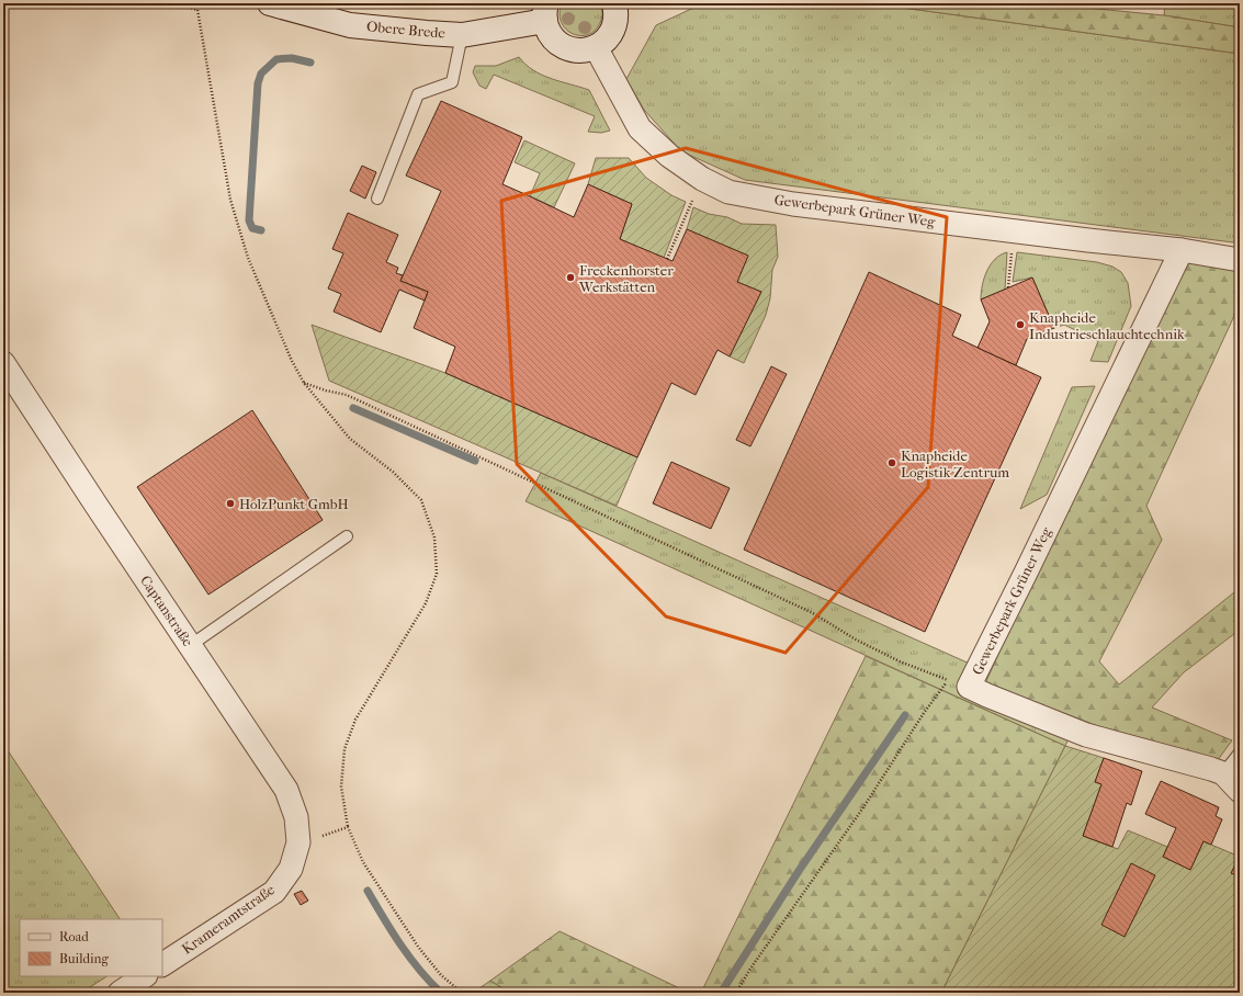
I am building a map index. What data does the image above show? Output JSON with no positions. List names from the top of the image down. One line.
{"streets":{"street":["Obere Brede","Gewerbepark Grüner Weg","Captanstraße","Krameramtstraße"]},"crossings":[["Captanstraße","Krameramtstraße"]],"places":["Freckenhorster Werkstätten","Knapheide Industrieschlauchtechnik","Knapheide Logistik Zentrum","HolzPunkt GmbH"],"legend":["Road","Building"]}
